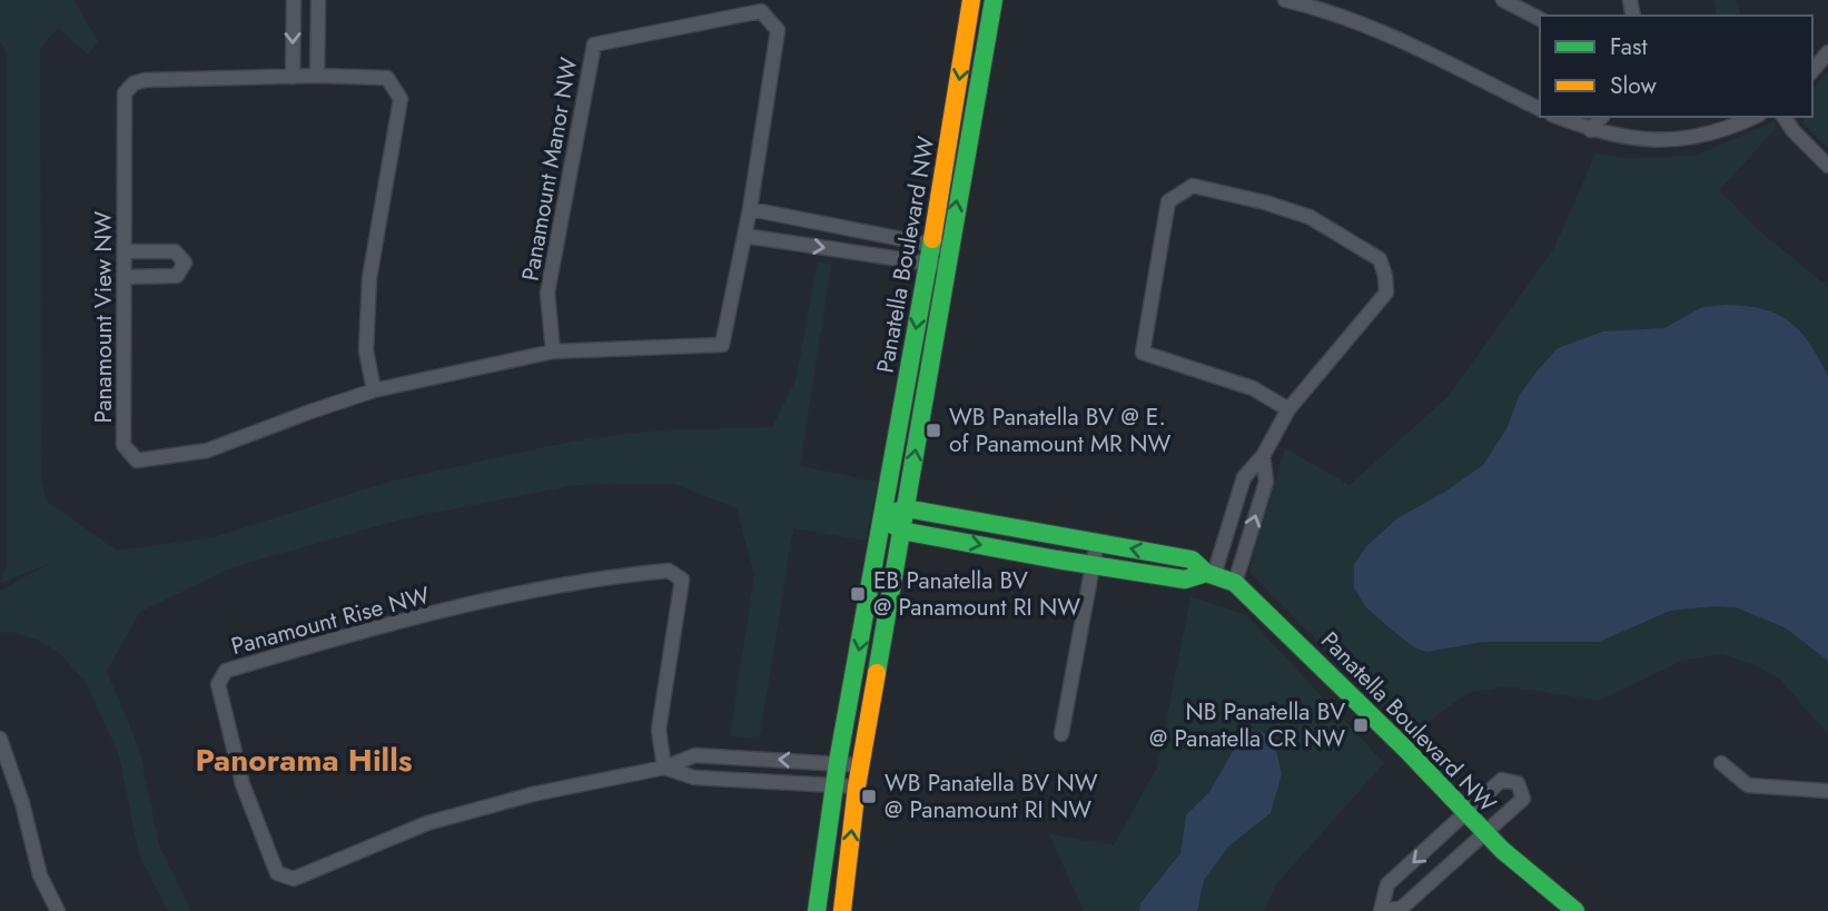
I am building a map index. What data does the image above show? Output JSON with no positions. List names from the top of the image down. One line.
{"streets":{"street":["Panamount Manor NW","Panatella Boulevard NW","Panamount View NW","Panamount Rise NW"]},"crossings":[["Panamount Manor NW","Panamount View NW"],["Panatella Boulevard NW","Panamount Rise NW"]],"districts":["Panorama Hills"],"places":{"transit":["WB Panatella BV @ E. of Panamount MR NW","EB Panatella BV @ Panamount RI NW","NB Panatella BV @ Panatella CR NW","WB Panatella BV NW @ Panamount RI NW"]},"legend":["Fast","Slow"]}
